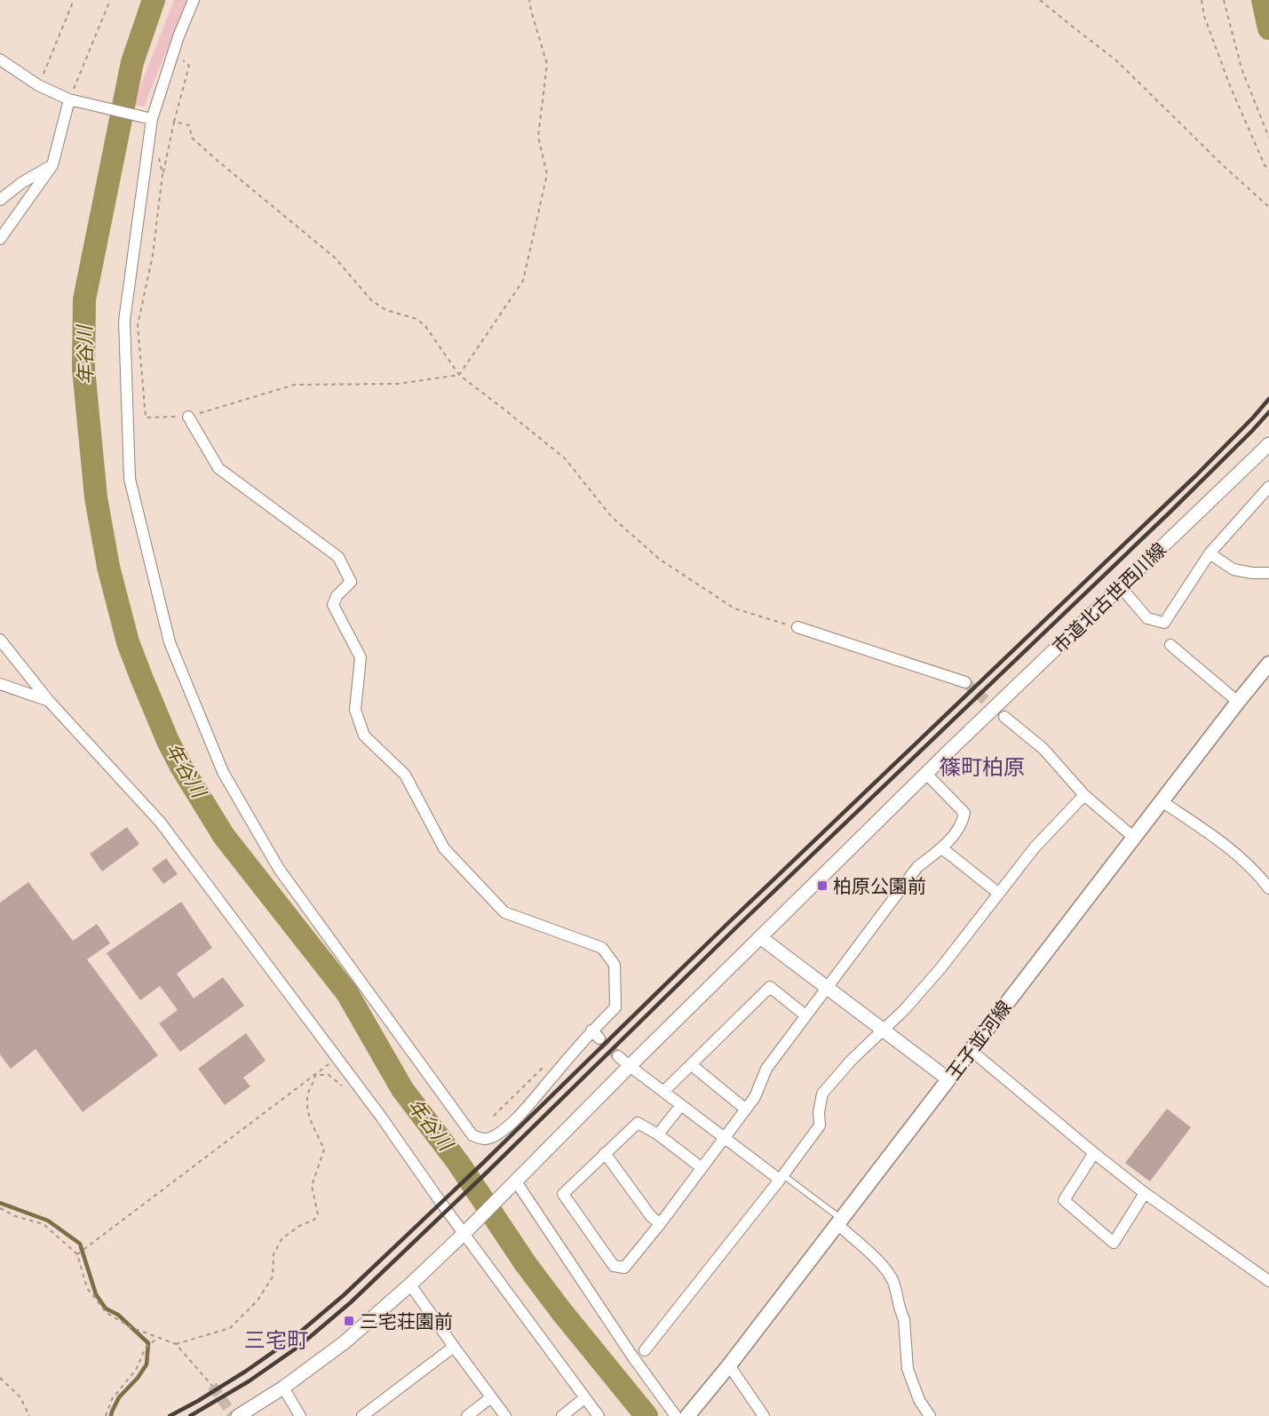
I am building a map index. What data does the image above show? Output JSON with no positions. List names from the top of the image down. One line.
{"streets":{"main road":["王子並河線"],"street":["市道北古世西川線"]},"districts":["篠町柏原","三宅町"],"water":["年谷川"],"places":{"transit":["柏原公園前","三宅荘園前"]}}
